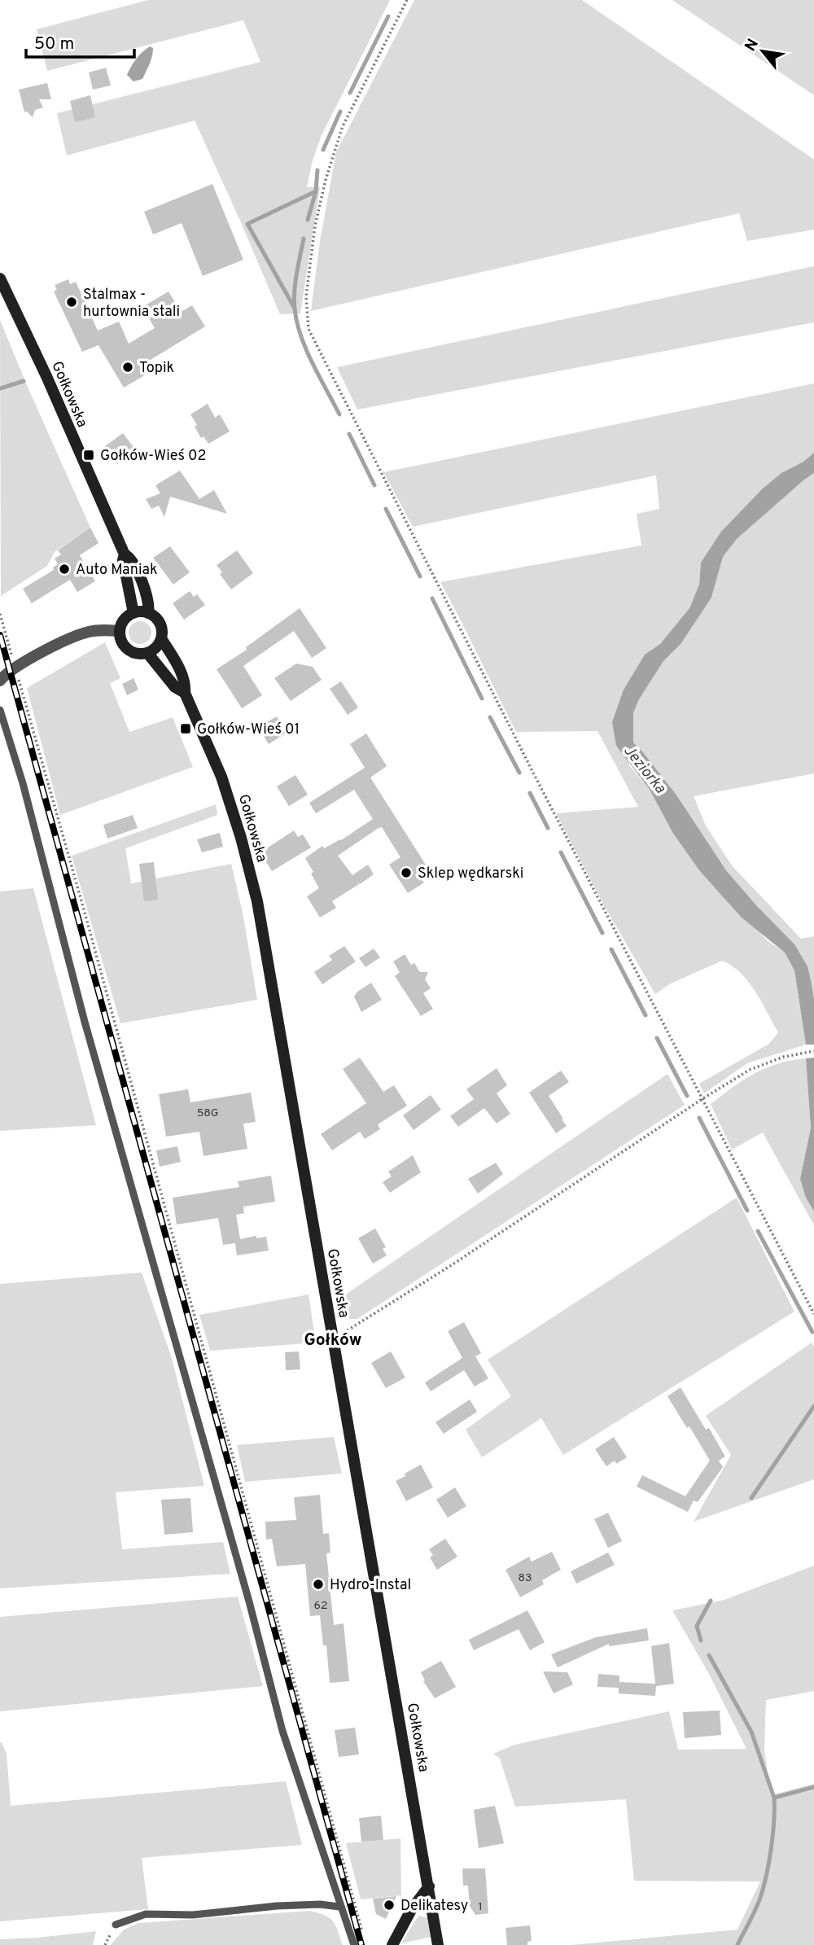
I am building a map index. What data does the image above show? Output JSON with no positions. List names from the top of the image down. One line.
{"streets":{"street":["Gołkowska"]},"districts":["Gołków"],"water":["Jeziorka"],"places":{"other":["Stalmax - hurtownia stali","Topik","Auto Maniak","Sklep wędkarski","Hydro-Instal","Delikatesy"],"transit":["Gołków-Wieś 02","Gołków-Wieś 01"]},"house_numbers":["58G","83","62","1"],"scale_bar":"50 m","north":"top left"}
